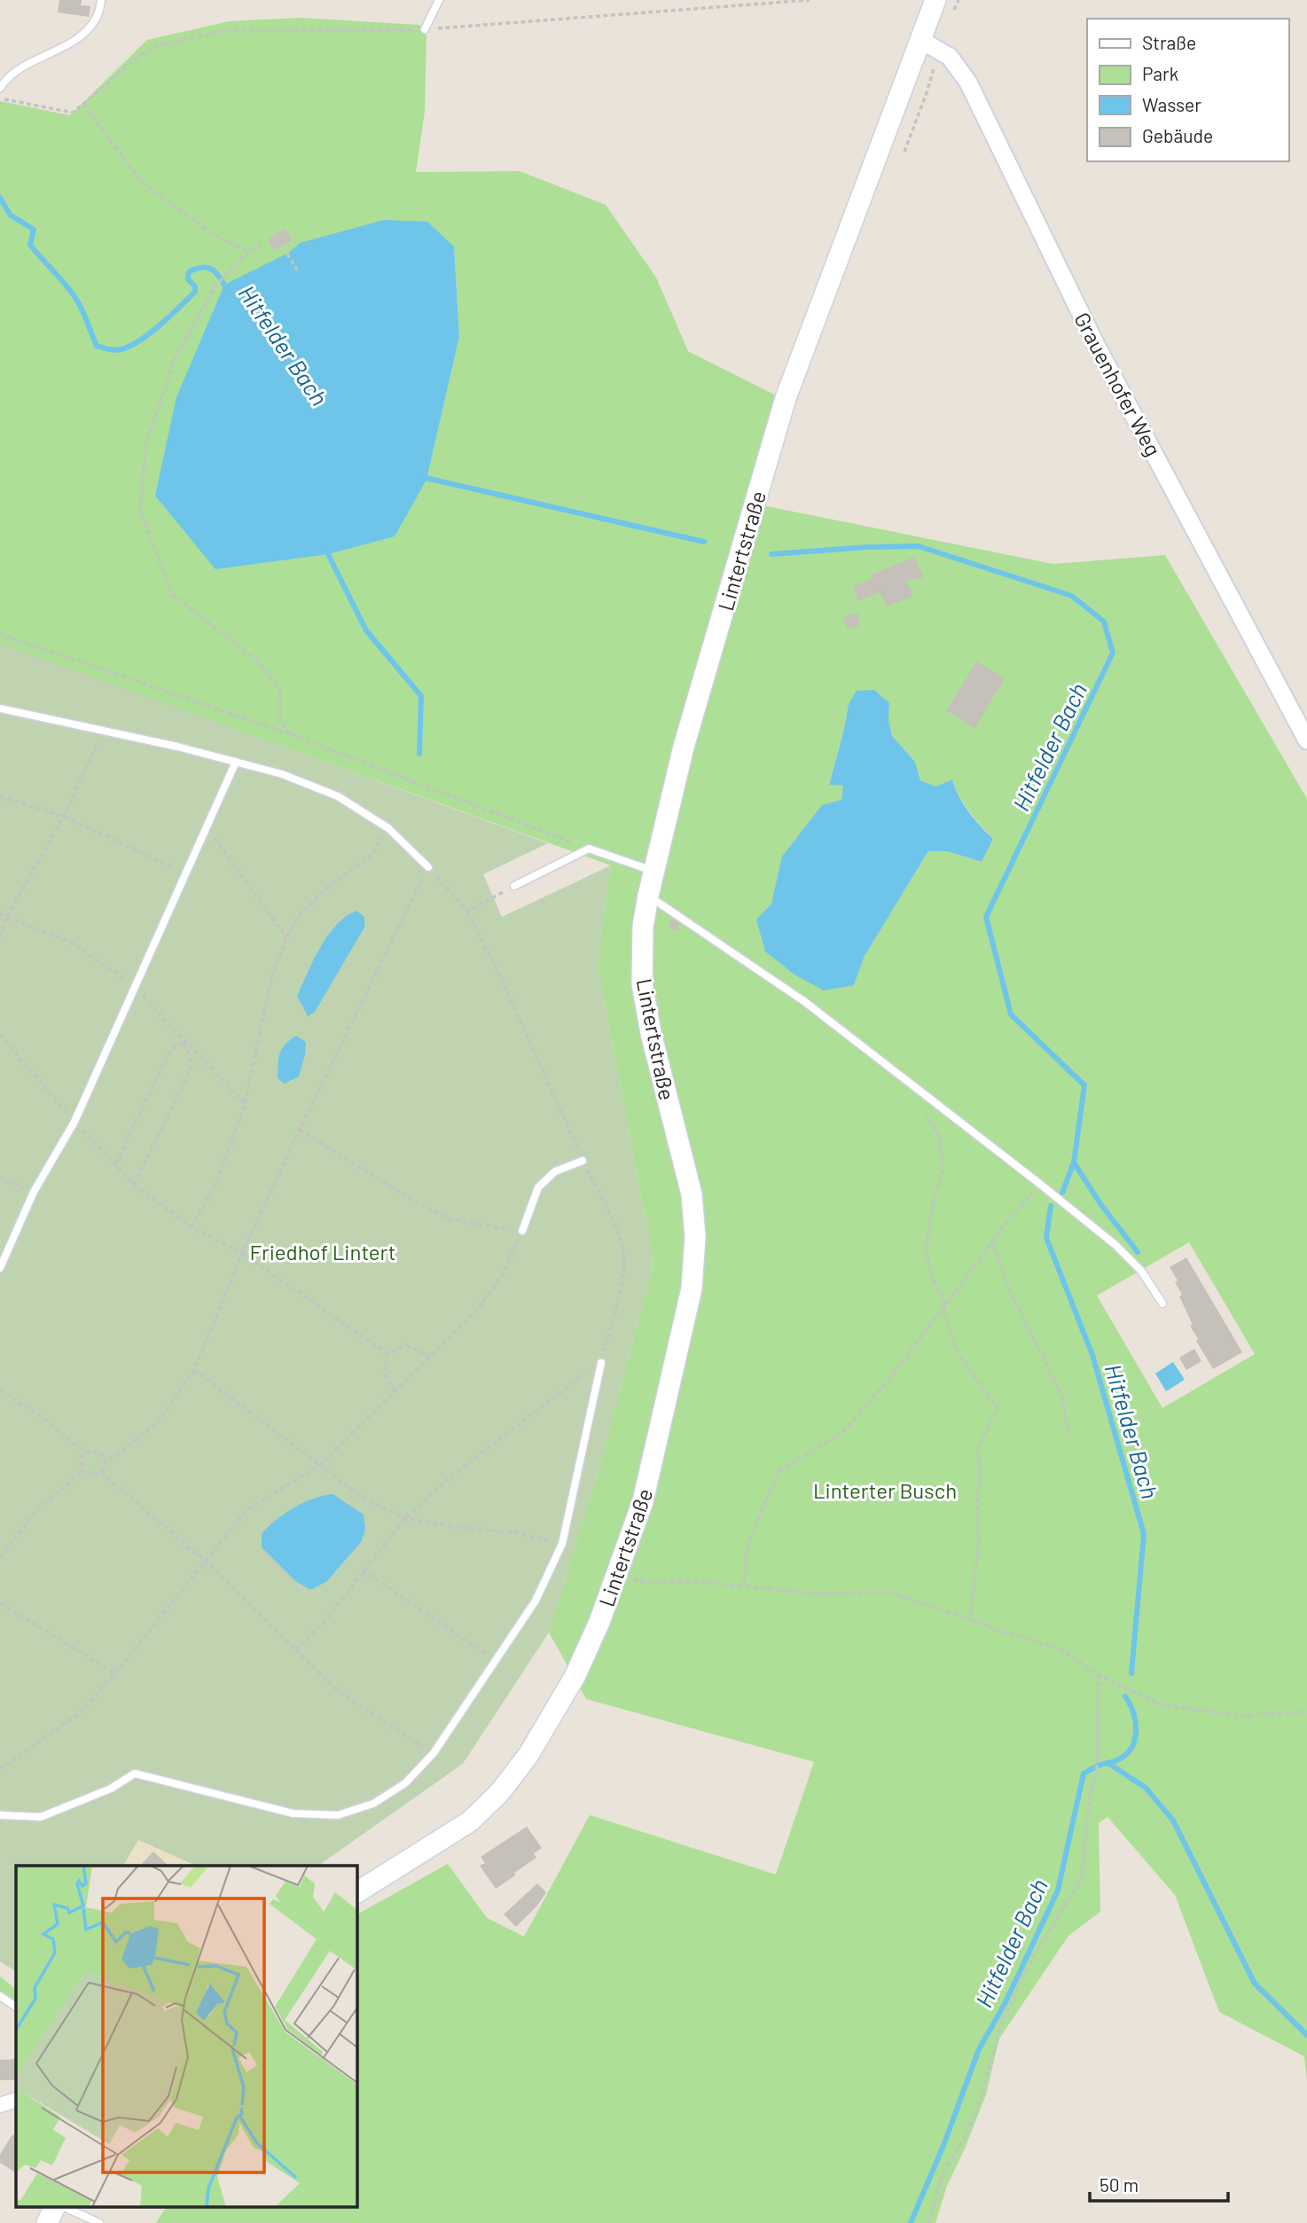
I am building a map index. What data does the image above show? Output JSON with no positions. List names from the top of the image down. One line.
{"streets":{"main road":["Lintertstraße"],"street":["Grauenhofer Weg"]},"crossings":[["Grauenhofer Weg","Lintertstraße"]],"water":["Hitfelder Bach"],"parks":["Friedhof Lintert","Linterter Busch"],"legend":["Straße","Park","Wasser","Gebäude"],"scale_bar":"50 m"}
